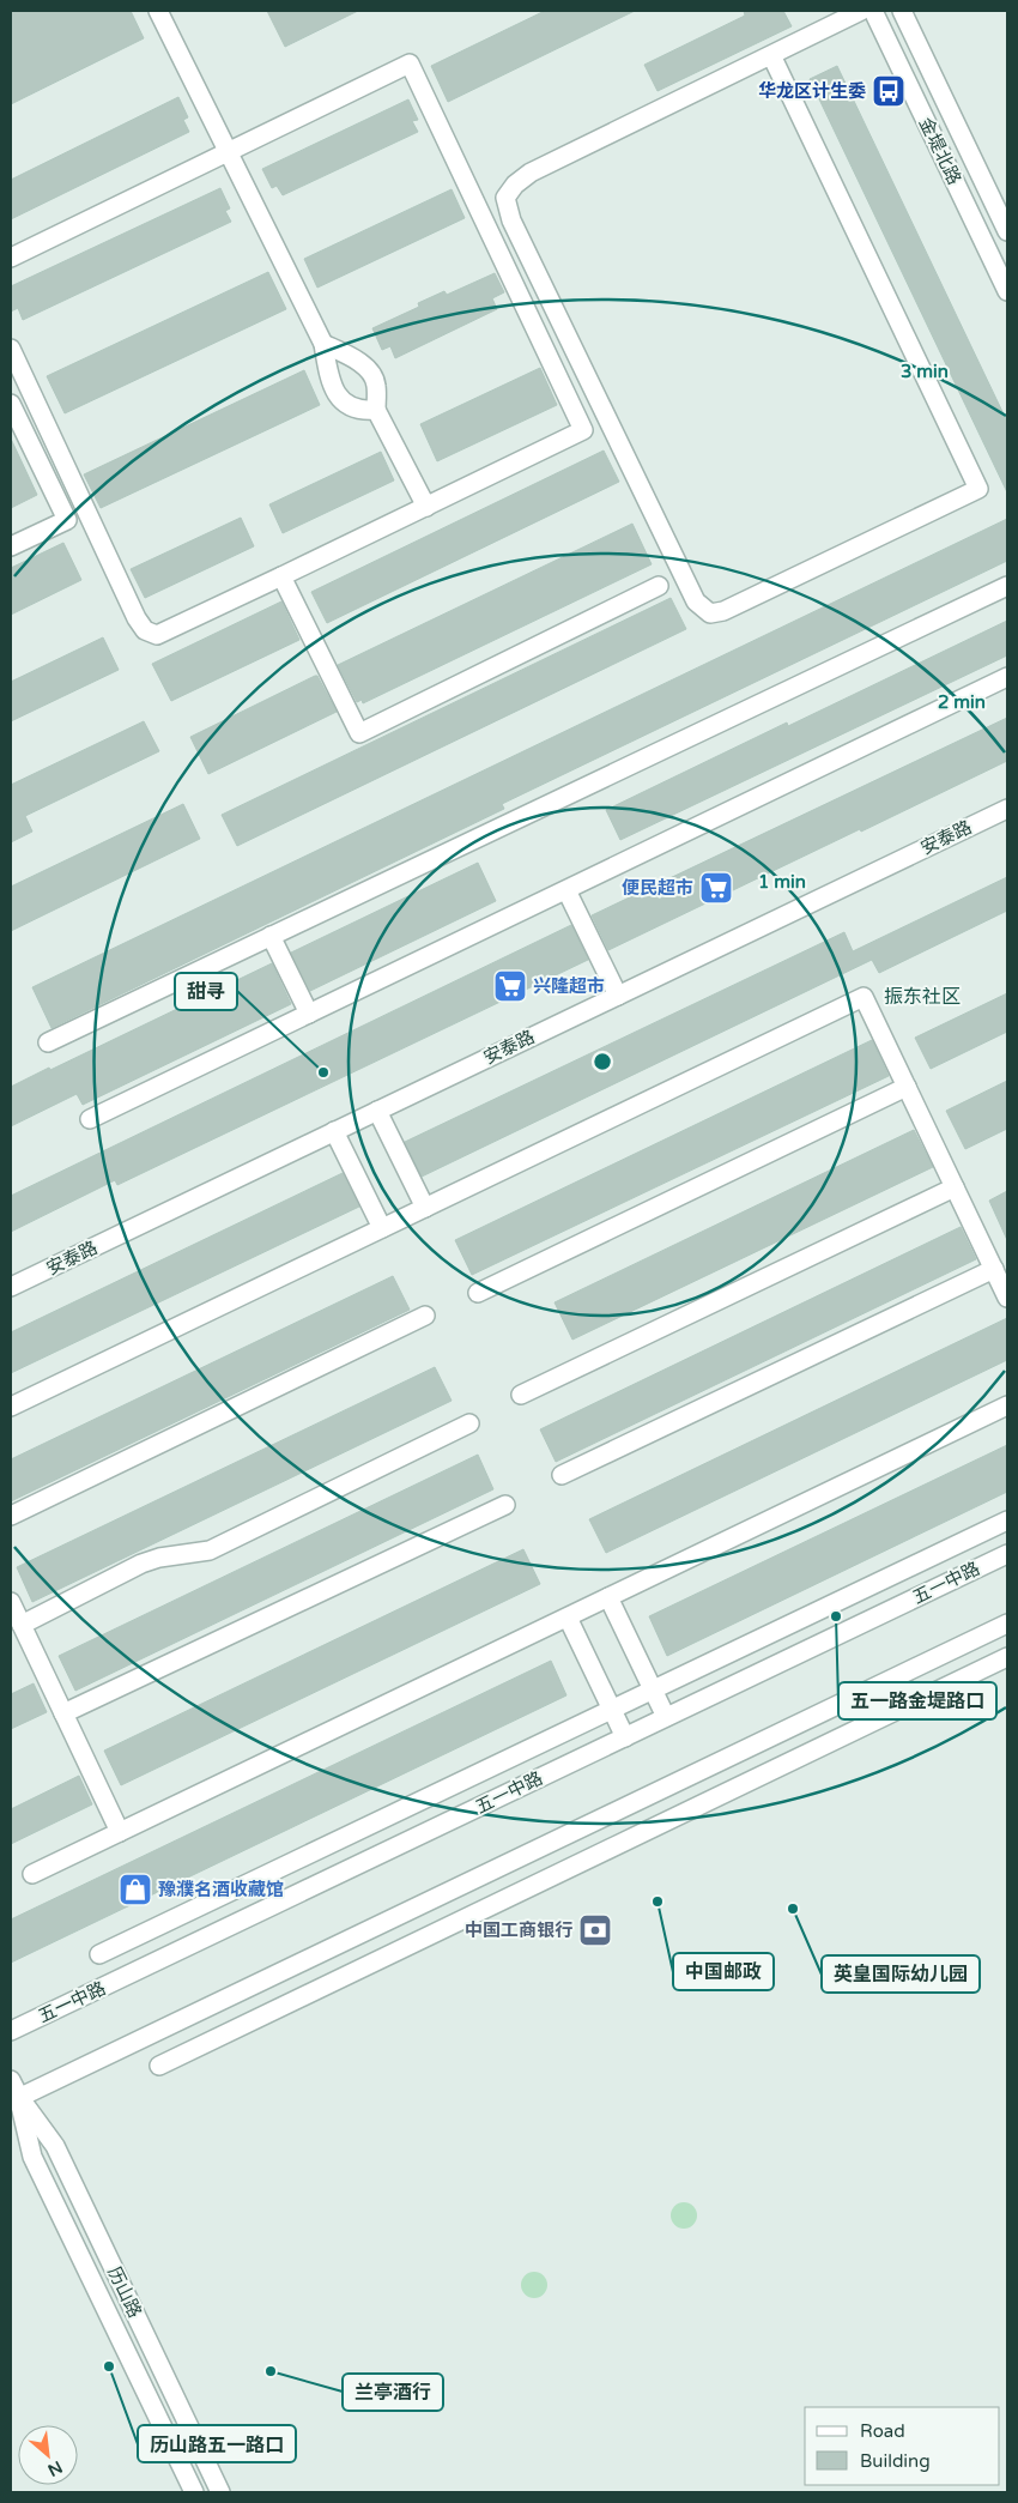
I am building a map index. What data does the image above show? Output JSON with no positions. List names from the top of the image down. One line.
{"streets":{"street":["金堤北路","安泰路","五一中路","历山路"]},"districts":["振东社区"],"places":{"bus stop":["华龙区计生委"],"supermarket":["便民超市","兴隆超市"],"other":["甜寻","五一路金堤路口","中国邮政","英皇国际幼儿园","历山路五一路口","兰亭酒行"],"shop":["豫濮名酒收藏馆"],"bank":["中国工商银行"]},"legend":["Road","Building"],"north":"bottom right","rings":["3 min","2 min","1 min"]}
